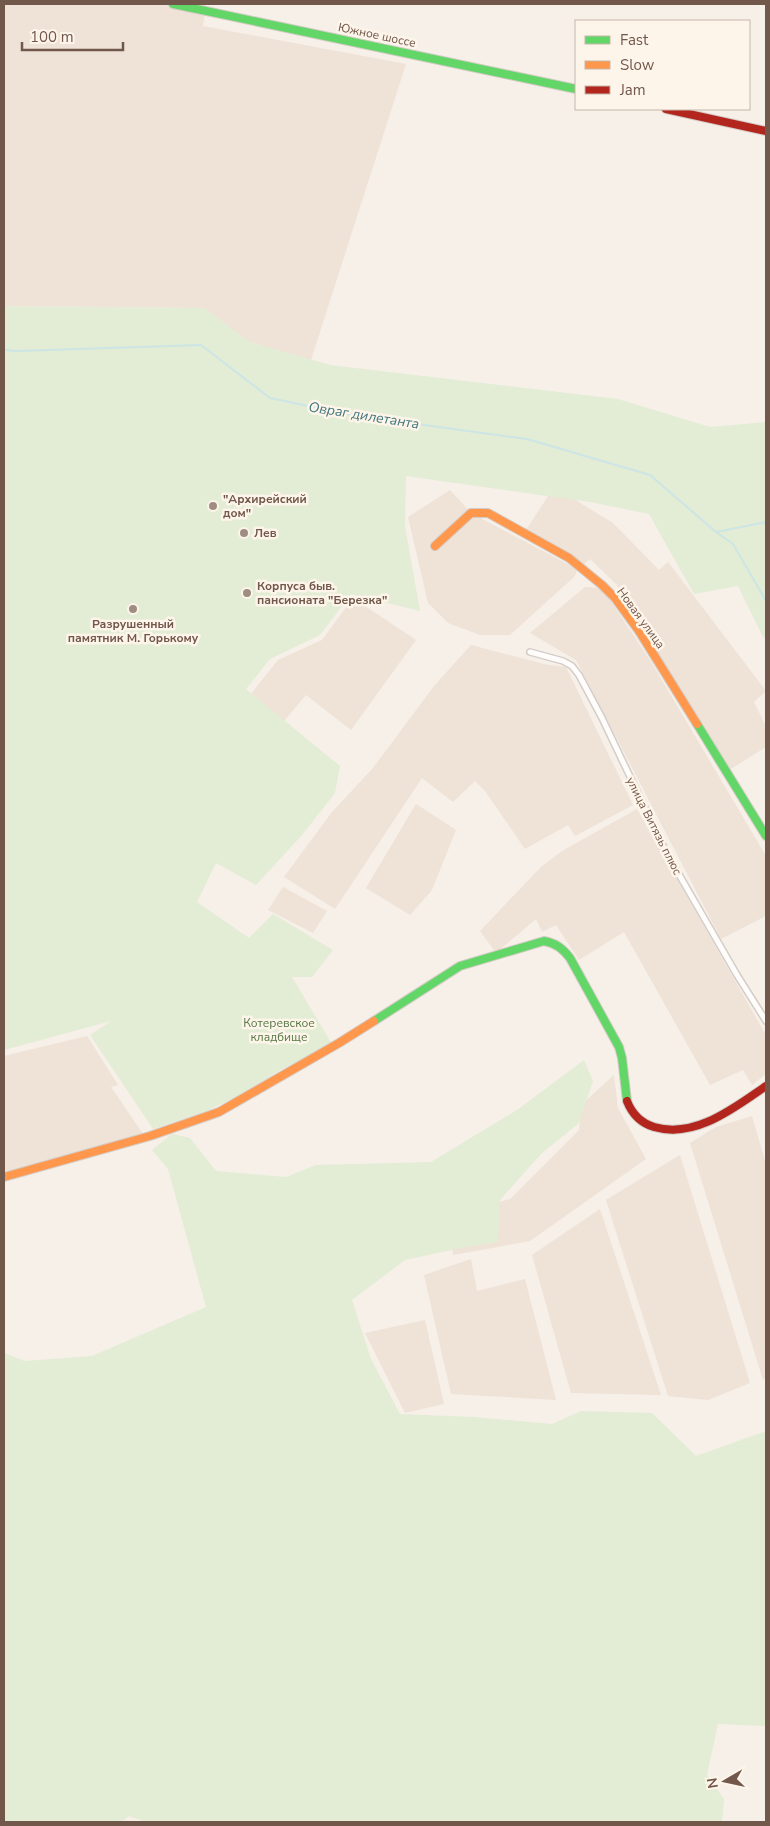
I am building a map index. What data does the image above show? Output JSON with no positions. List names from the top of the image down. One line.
{"streets":{"street":["Южное шоссе","Новая улица","улица Витязь плюс"]},"water":["Овраг дилетанта"],"parks":["Котеревское кладбище"],"places":["\"Архирейский дом\"","Лев","Корпуса быв. пансионата \"Березка\"","Разрушенный памятник М. Горькому"],"legend":["Fast","Slow","Jam"],"scale_bar":"100 m","north":"left"}
